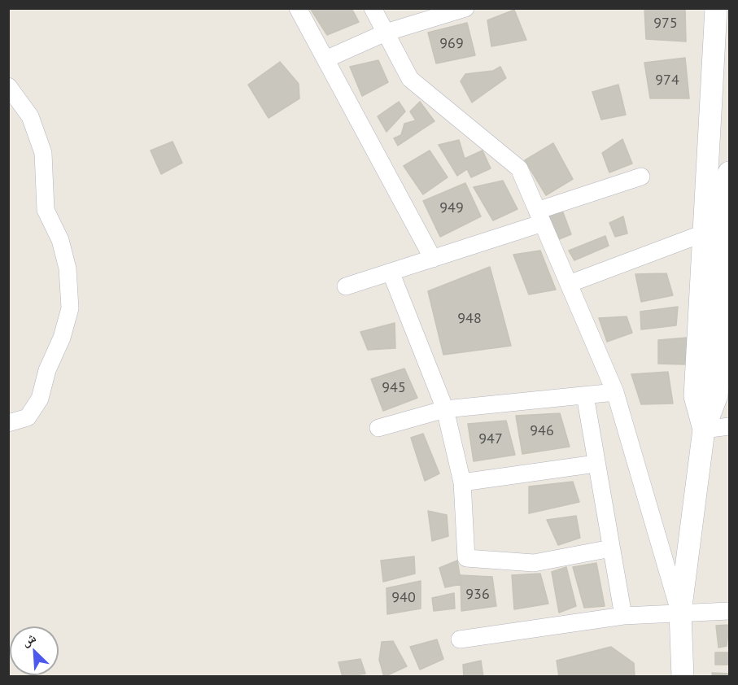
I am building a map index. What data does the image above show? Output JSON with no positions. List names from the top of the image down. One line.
{"house_numbers":["975","969","974","949","948","945","946","947","936","940"],"north":"top left"}
